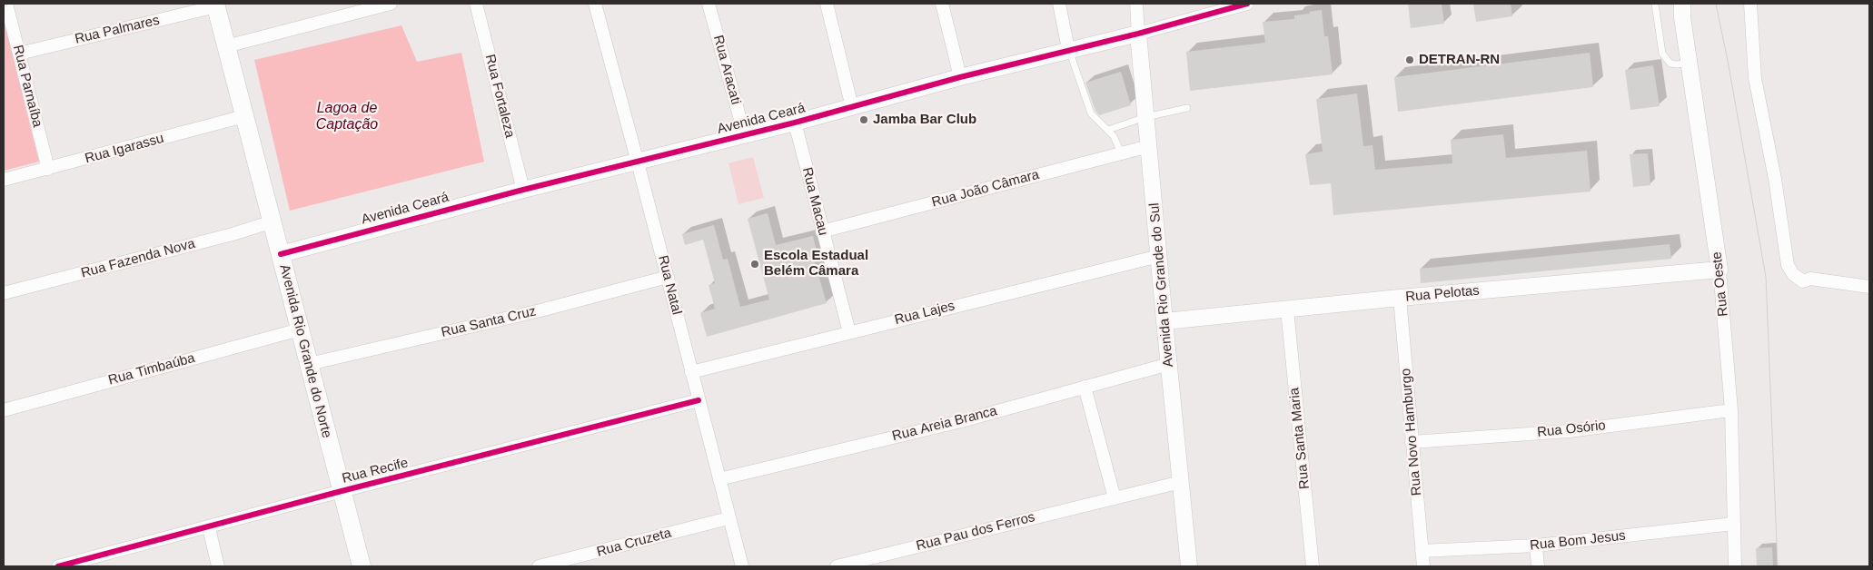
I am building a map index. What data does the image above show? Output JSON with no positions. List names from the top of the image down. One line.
{"streets":{"main road":["Avenida Rio Grande do Norte"],"street":["Rua Palmares","Rua Aracati","Rua Parnaíba","Rua Fortaleza","Avenida Ceará","Rua Igarassu","Rua João Câmara","Rua Macau","Rua Fazenda Nova","Rua Oeste","Rua Natal","Avenida Rio Grande do Sul","Rua Pelotas","Rua Lajes","Rua Santa Cruz","Rua Timbaúba","Rua Areia Branca","Rua Osório","Rua Novo Hamburgo","Rua Santa Maria","Rua Recife","Rua Pau dos Ferros","Rua Bom Jesus","Rua Cruzeta"]},"crossings":[["Rua Palmares","Rua Parnaíba"],["Rua Palmares","Avenida Rio Grande do Norte"],["Rua Aracati","Avenida Ceará"],["Rua Parnaíba","Rua Igarassu"],["Rua Fortaleza","Avenida Ceará"],["Avenida Ceará","Rua Macau"],["Avenida Ceará","Rua Natal"],["Avenida Ceará","Avenida Rio Grande do Sul"],["Avenida Ceará","Avenida Rio Grande do Norte"],["Rua Igarassu","Avenida Rio Grande do Norte"],["Rua João Câmara","Rua Macau"],["Rua João Câmara","Avenida Rio Grande do Sul"],["Rua Macau","Rua Lajes"],["Rua Fazenda Nova","Avenida Rio Grande do Norte"],["Rua Oeste","Rua Pelotas"],["Rua Oeste","Rua Osório"],["Rua Oeste","Rua Bom Jesus"],["Rua Natal","Rua Lajes"],["Rua Natal","Rua Santa Cruz"],["Rua Natal","Rua Areia Branca"],["Rua Natal","Rua Recife"],["Rua Natal","Rua Cruzeta"],["Avenida Rio Grande do Sul","Rua Pelotas"],["Avenida Rio Grande do Sul","Rua Lajes"],["Avenida Rio Grande do Sul","Rua Areia Branca"],["Avenida Rio Grande do Sul","Rua Pau dos Ferros"],["Rua Pelotas","Rua Novo Hamburgo"],["Rua Pelotas","Rua Santa Maria"],["Rua Santa Cruz","Avenida Rio Grande do Norte"],["Avenida Rio Grande do Norte","Rua Timbaúba"],["Avenida Rio Grande do Norte","Rua Recife"],["Rua Osório","Rua Novo Hamburgo"],["Rua Novo Hamburgo","Rua Bom Jesus"]],"water":["Lagoa de Captação"],"places":["DETRAN-RN","Jamba Bar Club","Escola Estadual Belém Câmara"]}
